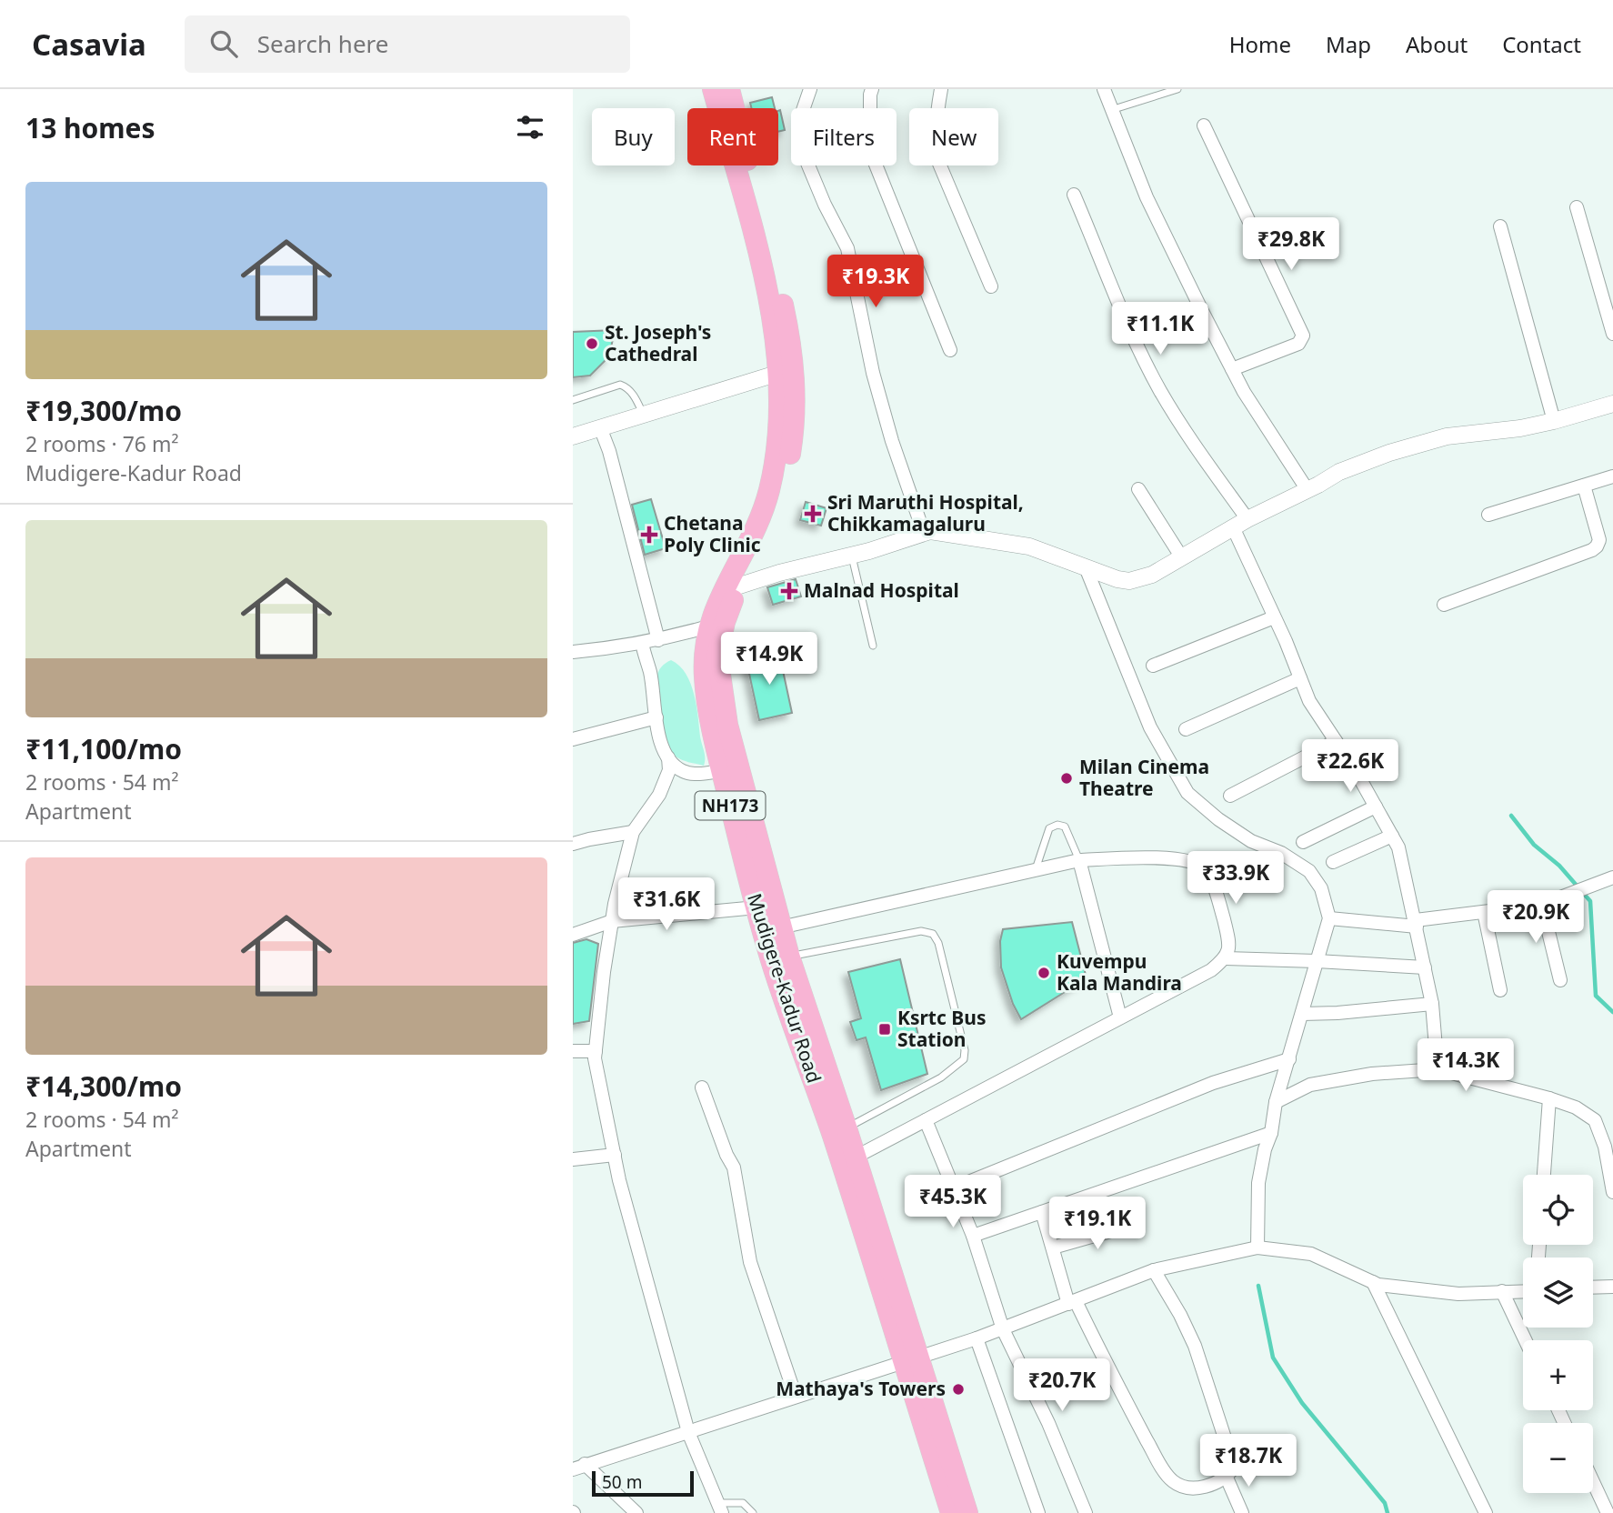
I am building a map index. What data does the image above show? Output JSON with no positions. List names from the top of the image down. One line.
{"streets":{"highway":["NH173","Mudigere-Kadur Road"]},"places":{"other":["St. Joseph's Cathedral","Milan Cinema Theatre","Kuvempu Kala Mandira","Mathaya's Towers"],"health":["Sri Maruthi Hospital, Chikkamagaluru","Chetana Poly Clinic","Malnad Hospital"],"transit":["Ksrtc Bus Station"]},"scale_bar":"50 m","page":{"header":"Casavia","search":"Search here","nav":["Home","Map","About","Contact"],"heading":"13 homes","chip":["Buy","Rent","Filters","New"],"list":[{"name":"₹19,300/mo","note":"2 rooms · 76 m² · Mudigere-Kadur Road"},{"name":"₹11,100/mo","note":"2 rooms · 54 m² · Apartment"},{"name":"₹14,300/mo","note":"2 rooms · 54 m² · Apartment"}],"price":["₹29.8K","₹19.3K","₹11.1K","₹14.9K","₹22.6K","₹33.9K","₹31.6K","₹20.9K","₹14.3K","₹45.3K","₹19.1K","₹20.7K","₹18.7K"],"map_buttons":["+","−"],"scale":"50 m"}}
